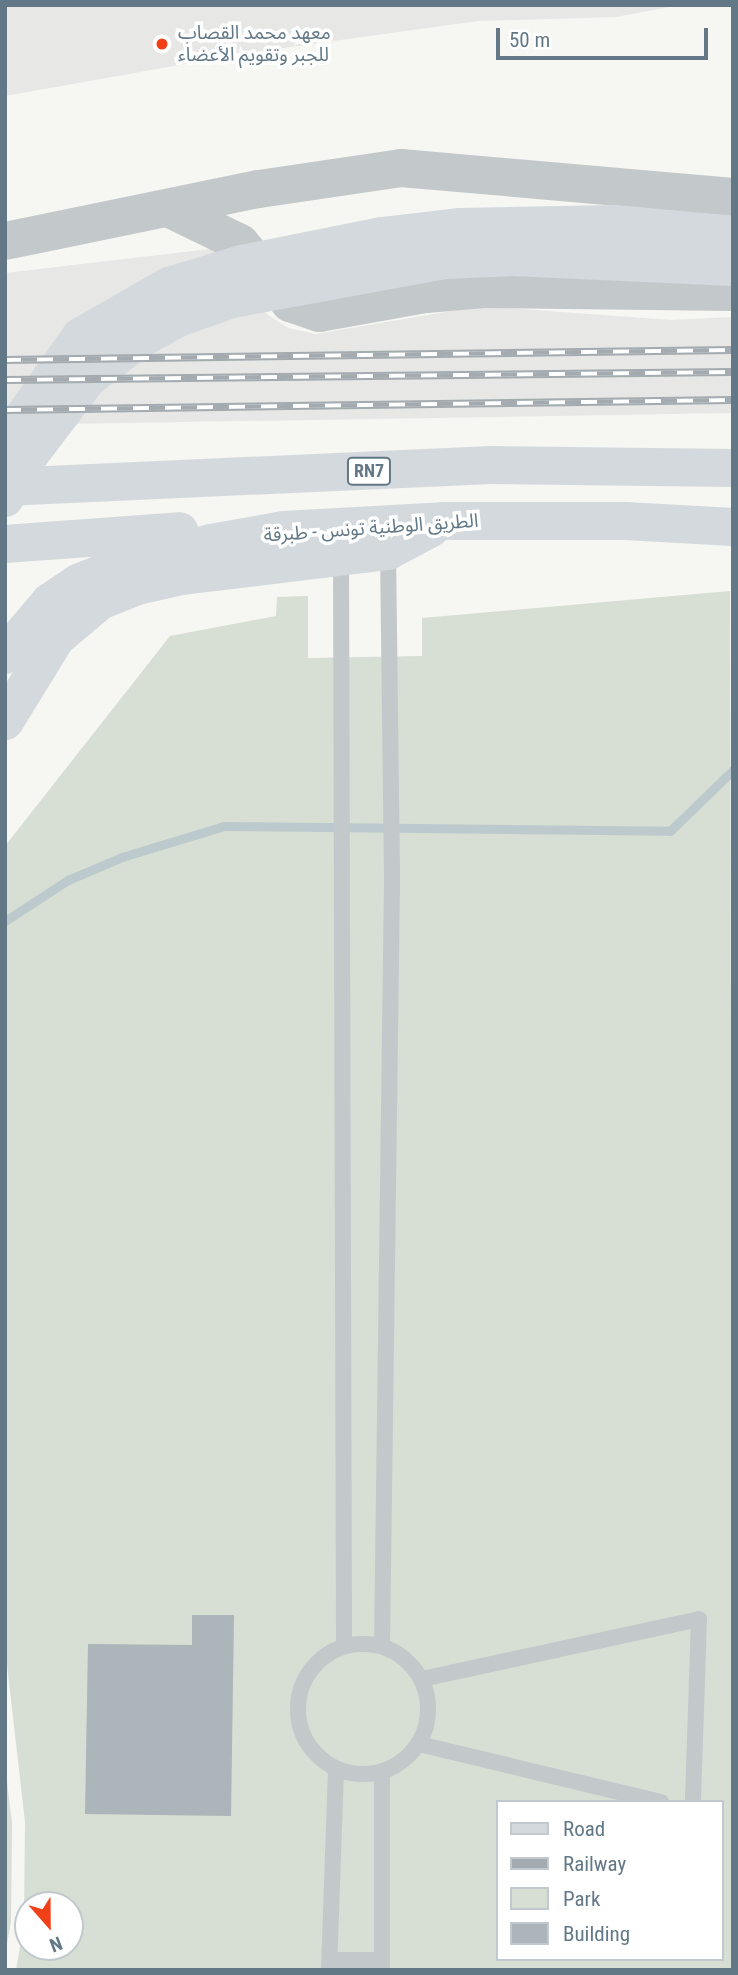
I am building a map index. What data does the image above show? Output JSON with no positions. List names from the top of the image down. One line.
{"streets":{"main road":["RN7","الطريق الوطنية تونس - طبرقة"]},"places":["معهد محمد القصاب للجبر وتقويم الأعضاء"],"legend":["Road","Railway","Park","Building"],"scale_bar":"50 m","north":"bottom"}
